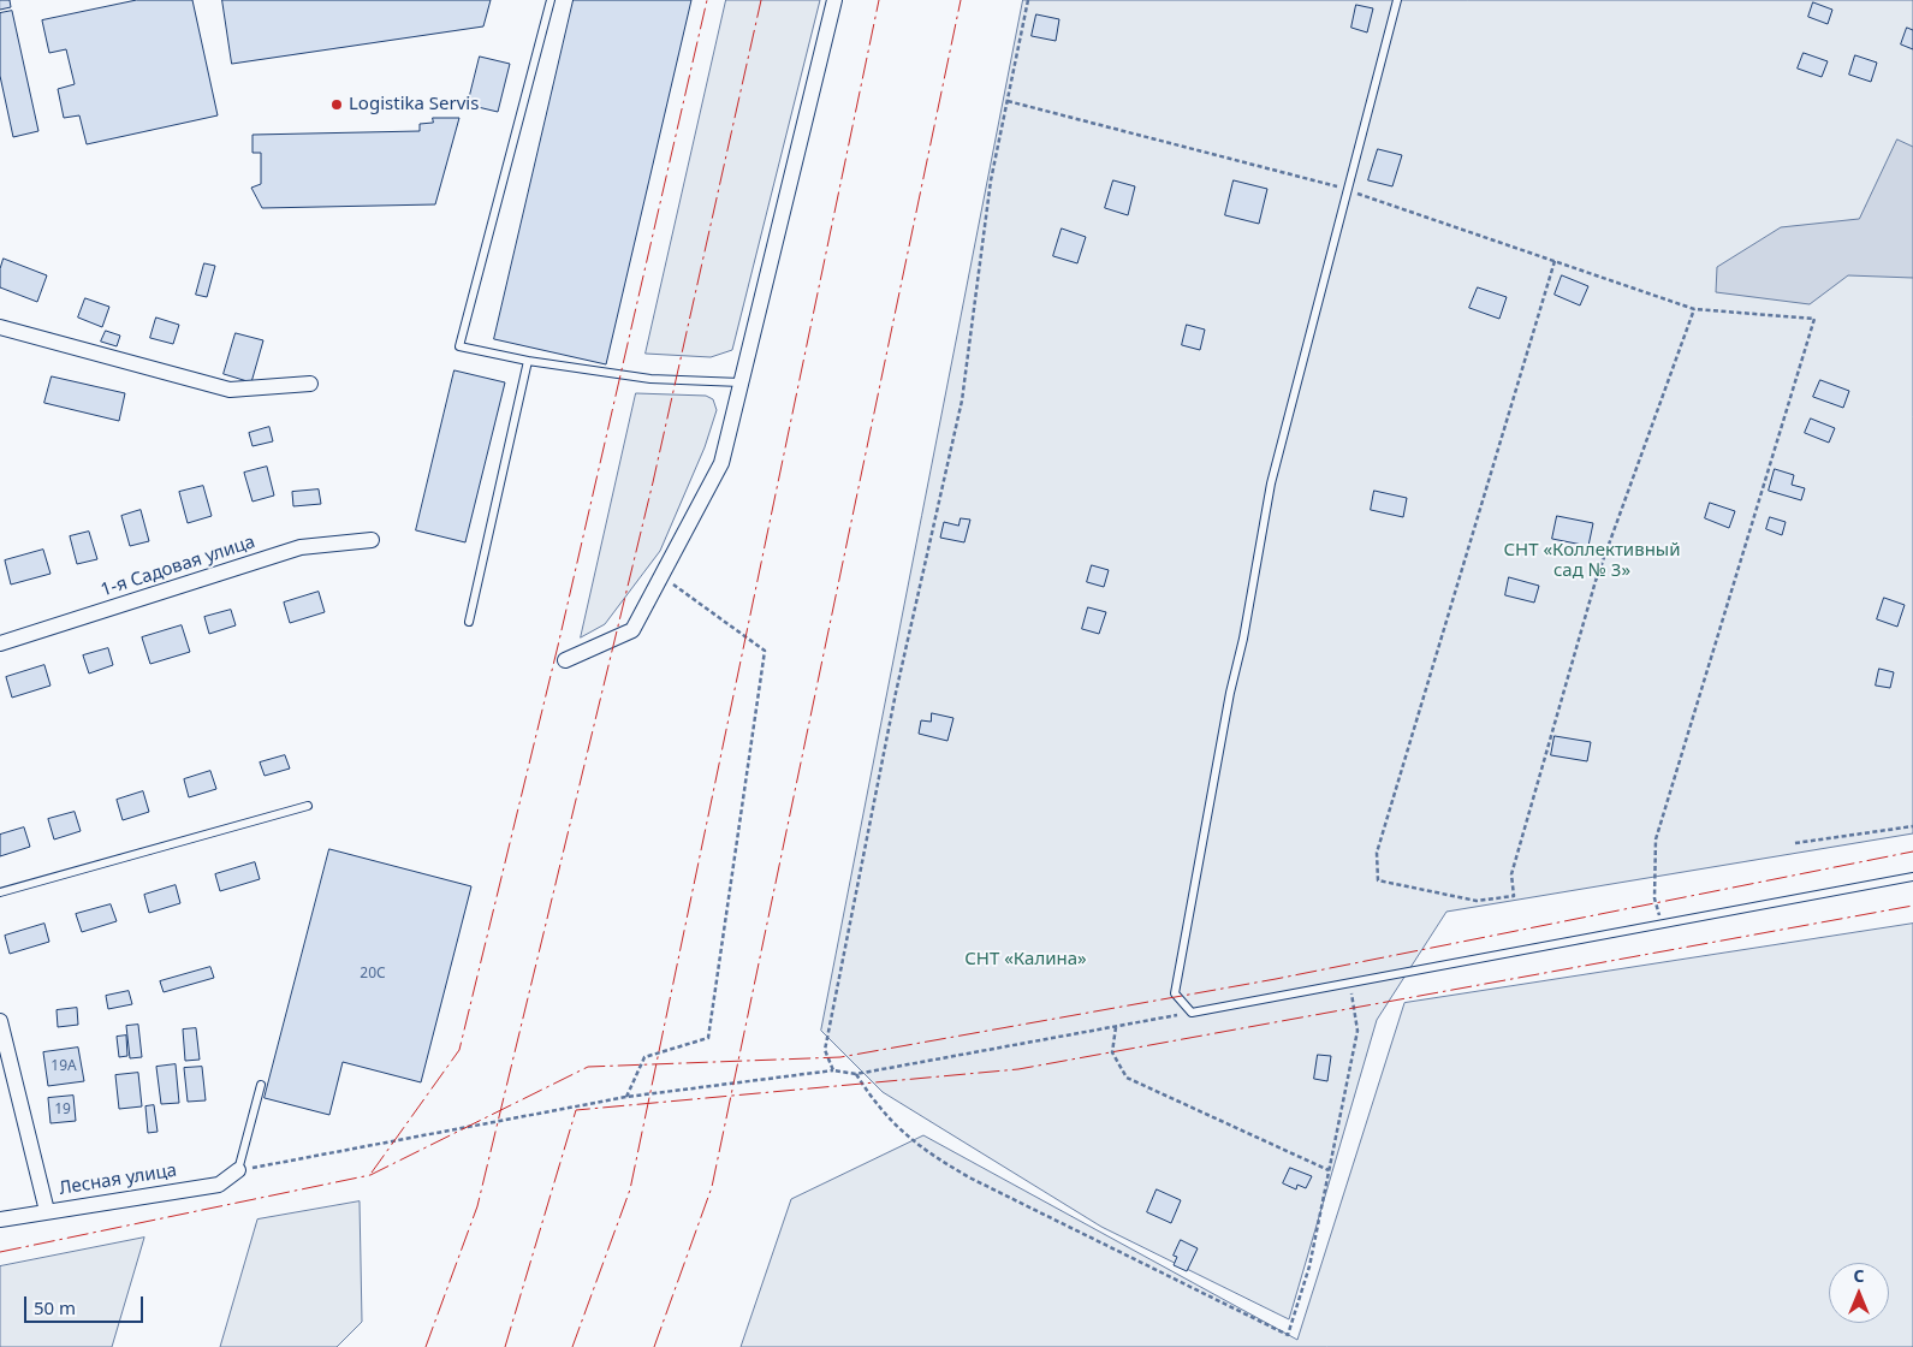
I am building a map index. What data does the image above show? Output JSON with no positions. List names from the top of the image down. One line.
{"streets":{"street":["1-я Садовая улица","Лесная улица"]},"parks":["СНТ «Коллективный сад № 3»","СНТ «Калина»"],"places":["Logistika Servis"],"house_numbers":["20С","19А","19"],"scale_bar":"50 m","north":"top"}
